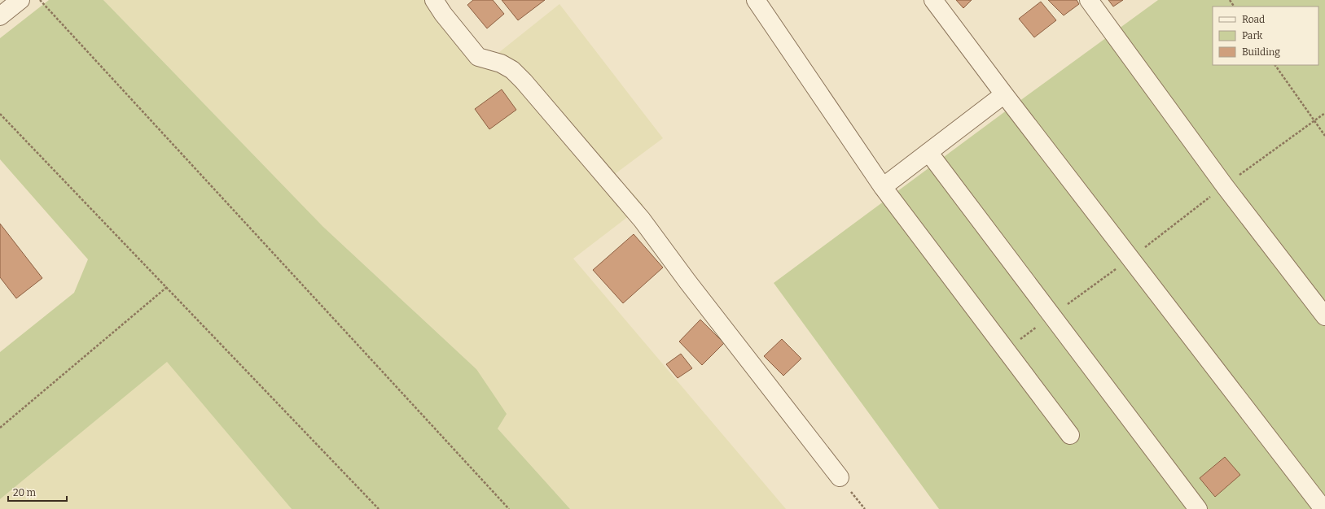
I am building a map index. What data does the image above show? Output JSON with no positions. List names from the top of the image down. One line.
{"legend":["Road","Park","Building"],"scale_bar":"20 m"}
